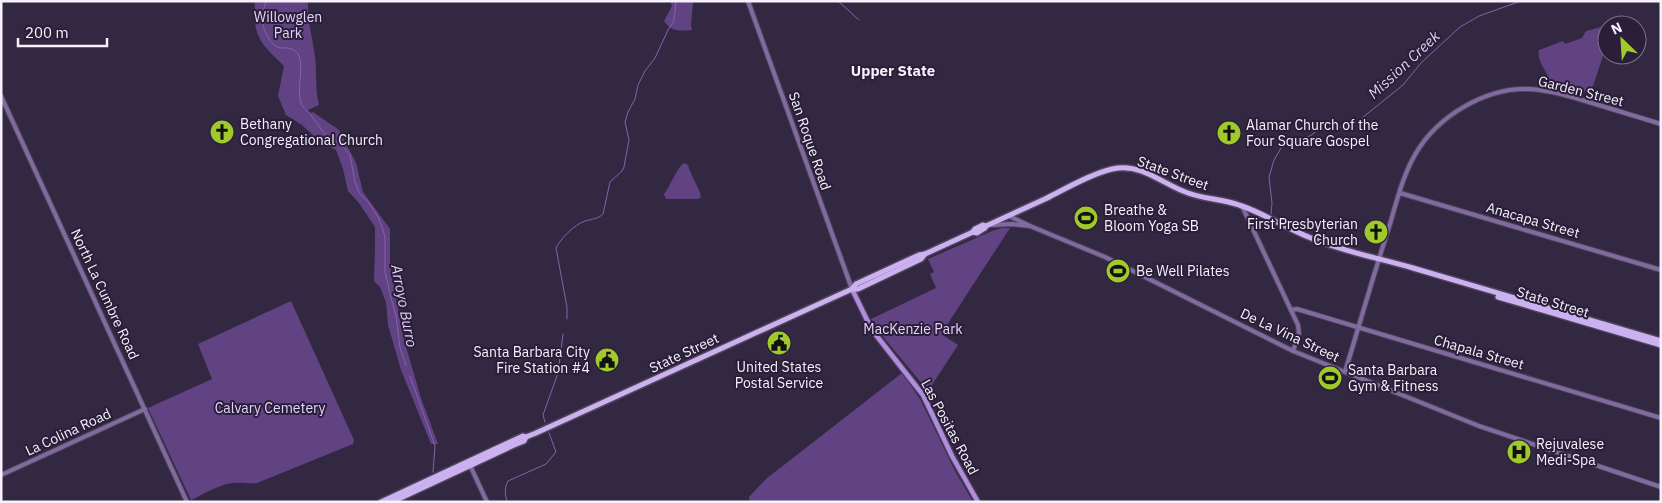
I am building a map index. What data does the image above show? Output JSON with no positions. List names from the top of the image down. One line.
{"streets":{"main road":["State Street","Las Positas Road"],"street":["Garden Street","San Roque Road","Anacapa Street","North La Cumbre Road","De La Vina Street","Chapala Street","La Colina Road"]},"crossings":[["Garden Street","State Street"],["Garden Street","Anacapa Street"],["Garden Street","De La Vina Street"],["Garden Street","Chapala Street"],["San Roque Road","State Street"],["San Roque Road","Las Positas Road"],["State Street","De La Vina Street"],["State Street","Las Positas Road"],["North La Cumbre Road","La Colina Road"]],"districts":["Upper State"],"water":["Mission Creek","Arroyo Burro"],"parks":["Willowglen Park","MacKenzie Park","Calvary Cemetery"],"places":{"church":["Bethany Congregational Church","Alamar Church of the Four Square Gospel","First Presbyterian Church"],"sports":["Breathe & Bloom Yoga SB","Be Well Pilates","Santa Barbara Gym & Fitness"],"public building":["United States Postal Service","Santa Barbara City Fire Station #4"],"hospital":["Rejuvalese Medi-Spa"]},"scale_bar":"200 m","north":"top left"}
